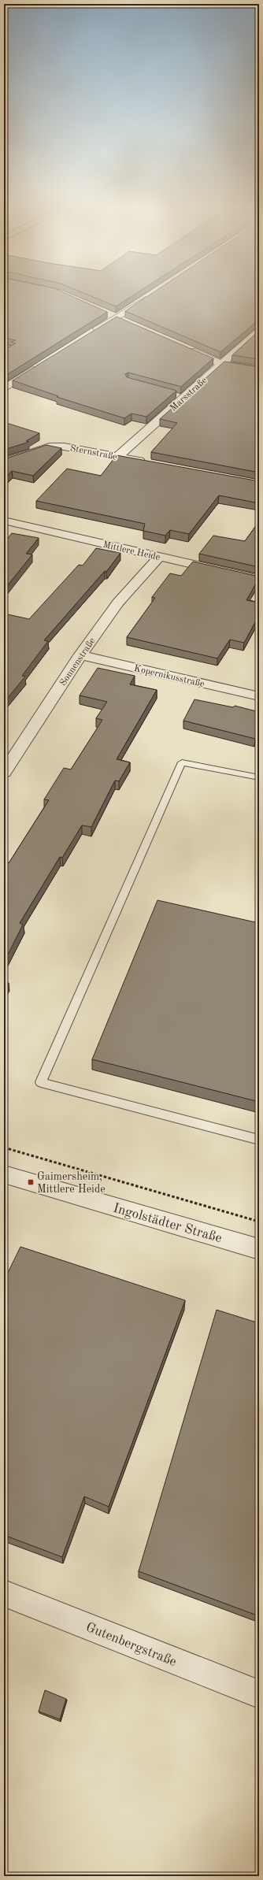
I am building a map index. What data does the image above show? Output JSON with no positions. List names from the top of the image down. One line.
{"streets":{"street":["Marsstraße","Sternstraße","Mittlere Heide","Sonnenstraße","Kopernikusstraße","Ingolstädter Straße","Gutenbergstraße"]},"crossings":[["Marsstraße","Sternstraße"],["Mittlere Heide","Sonnenstraße"],["Sonnenstraße","Kopernikusstraße"]],"places":{"transit":["Gaimersheim, Mittlere Heide"]}}
